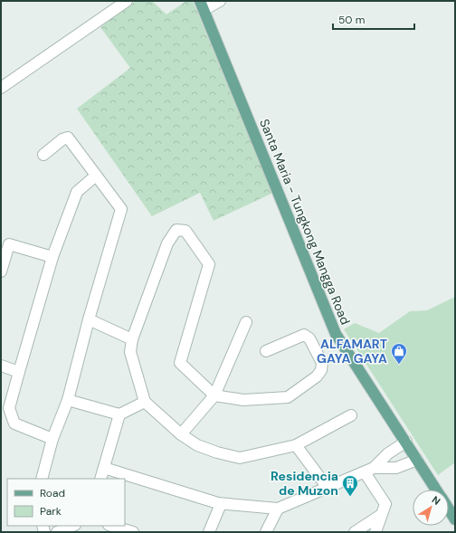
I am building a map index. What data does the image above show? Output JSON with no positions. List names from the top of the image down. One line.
{"streets":{"main road":["Santa Maria - Tungkong Mangga Road"]},"places":{"shop":["ALFAMART GAYA GAYA"],"building":["Residencia de Muzon"]},"legend":["Road","Park"],"scale_bar":"50 m","north":"top right"}
